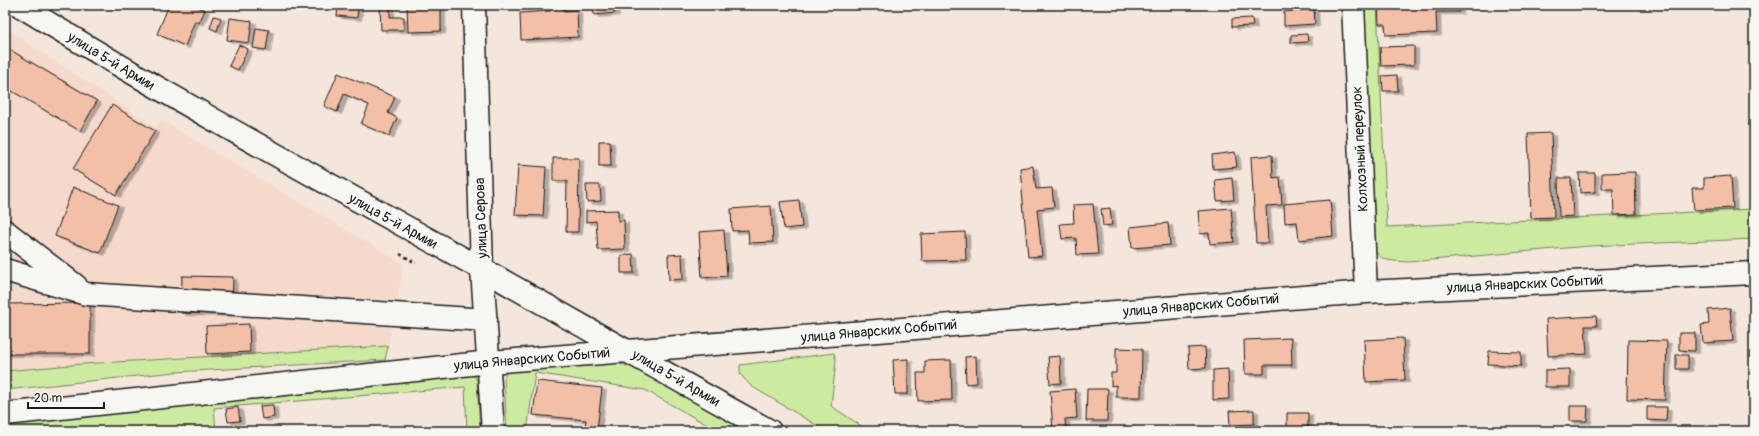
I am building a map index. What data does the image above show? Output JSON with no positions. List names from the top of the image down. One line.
{"streets":{"street":["улица 5-й Армии","Колхозный переулок","улица Серова","улица Январских Событий"]},"crossings":[["улица 5-й Армии","улица Серова"],["улица 5-й Армии","улица Январских Событий"],["Колхозный переулок","улица Январских Событий"],["улица Серова","улица Январских Событий"]],"scale_bar":"20 m"}
